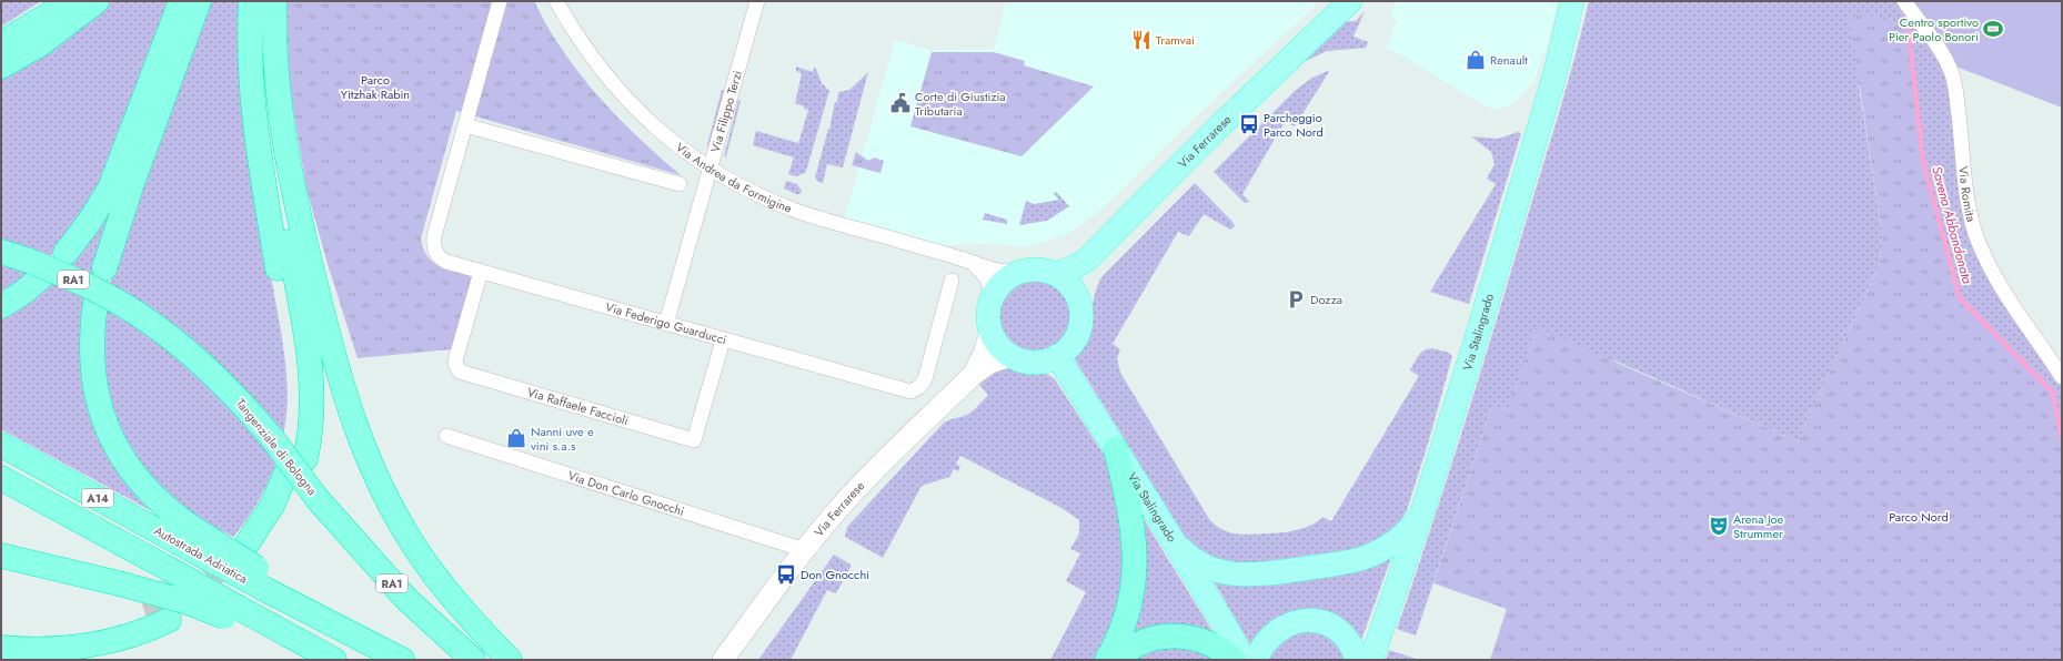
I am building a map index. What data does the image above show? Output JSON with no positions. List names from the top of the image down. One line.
{"streets":{"highway":["RA1","Tangenziale di Bologna","A14","Autostrada Adriatica"],"main road":["Via Ferrarese","Via Stalingrado"],"street":["Via Filippo Terzi","Via Andrea da Formigine","Via Romita","Via Federigo Guarducci","Via Raffaele Faccioli","Via Don Carlo Gnocchi"]},"crossings":[["Via Filippo Terzi","Via Andrea da Formigine"],["Via Filippo Terzi","Via Federigo Guarducci"],["Via Ferrarese","Via Andrea da Formigine"],["Via Ferrarese","Via Stalingrado"],["Via Ferrarese","Via Don Carlo Gnocchi"],["Via Andrea da Formigine","Via Stalingrado"],["Via Federigo Guarducci","Via Raffaele Faccioli"]],"water":["Savena Abbandonata"],"parks":["Parco Yitzhak Rabin","Parco Nord"],"places":{"sports":["Centro sportivo Pier Paolo Bonori"],"restaurant":["Tramvai"],"shop":["Renault","Nanni uve e vini s.a.s"],"public building":["Corte di Giustizia Tributaria"],"bus stop":["Parcheggio Parco Nord","Don Gnocchi"],"parking":["Dozza"],"theatre":["Arena Joe Strummer"]}}
